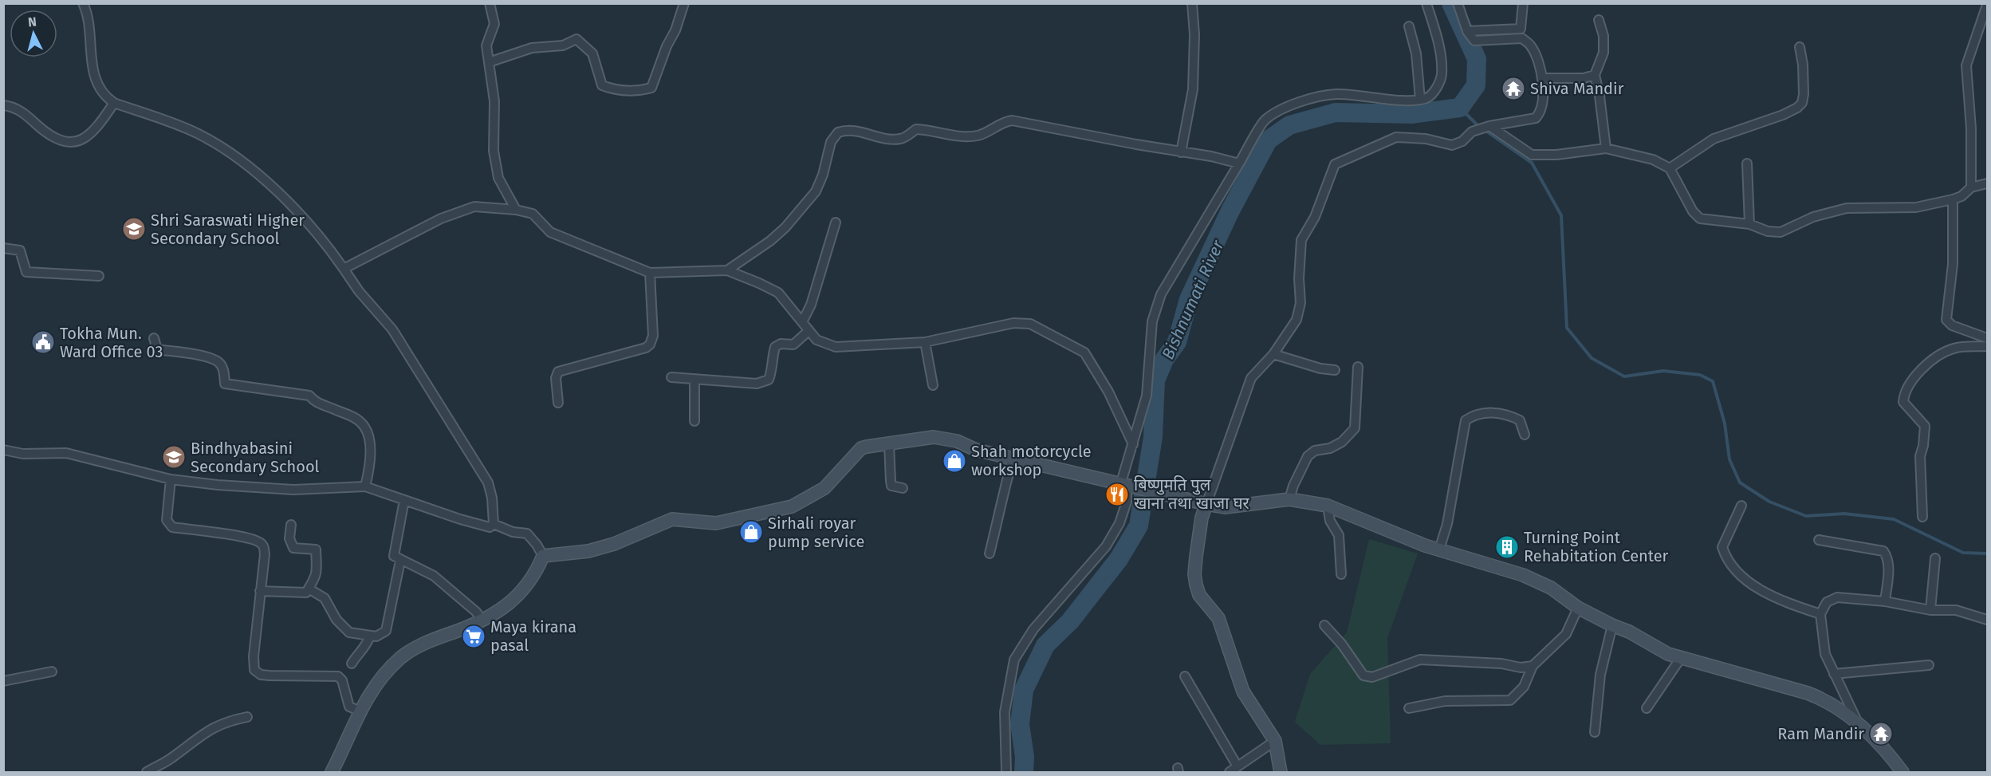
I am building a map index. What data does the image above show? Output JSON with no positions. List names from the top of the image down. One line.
{"water":["Bishnumati River"],"places":{"temple":["Shiva Mandir","Ram Mandir"],"school or university":["Shri Saraswati Higher Secondary School","Bindhyabasini Secondary School"],"public building":["Tokha Mun. Ward Office 03"],"shop":["Shah motorcycle workshop","Sirhali royar pump service"],"restaurant":["बिष्णुमति पुल खाना तथा खाजा घर"],"building":["Turning Point Rehabitation Center"],"supermarket":["Maya kirana pasal"]},"north":"top"}
